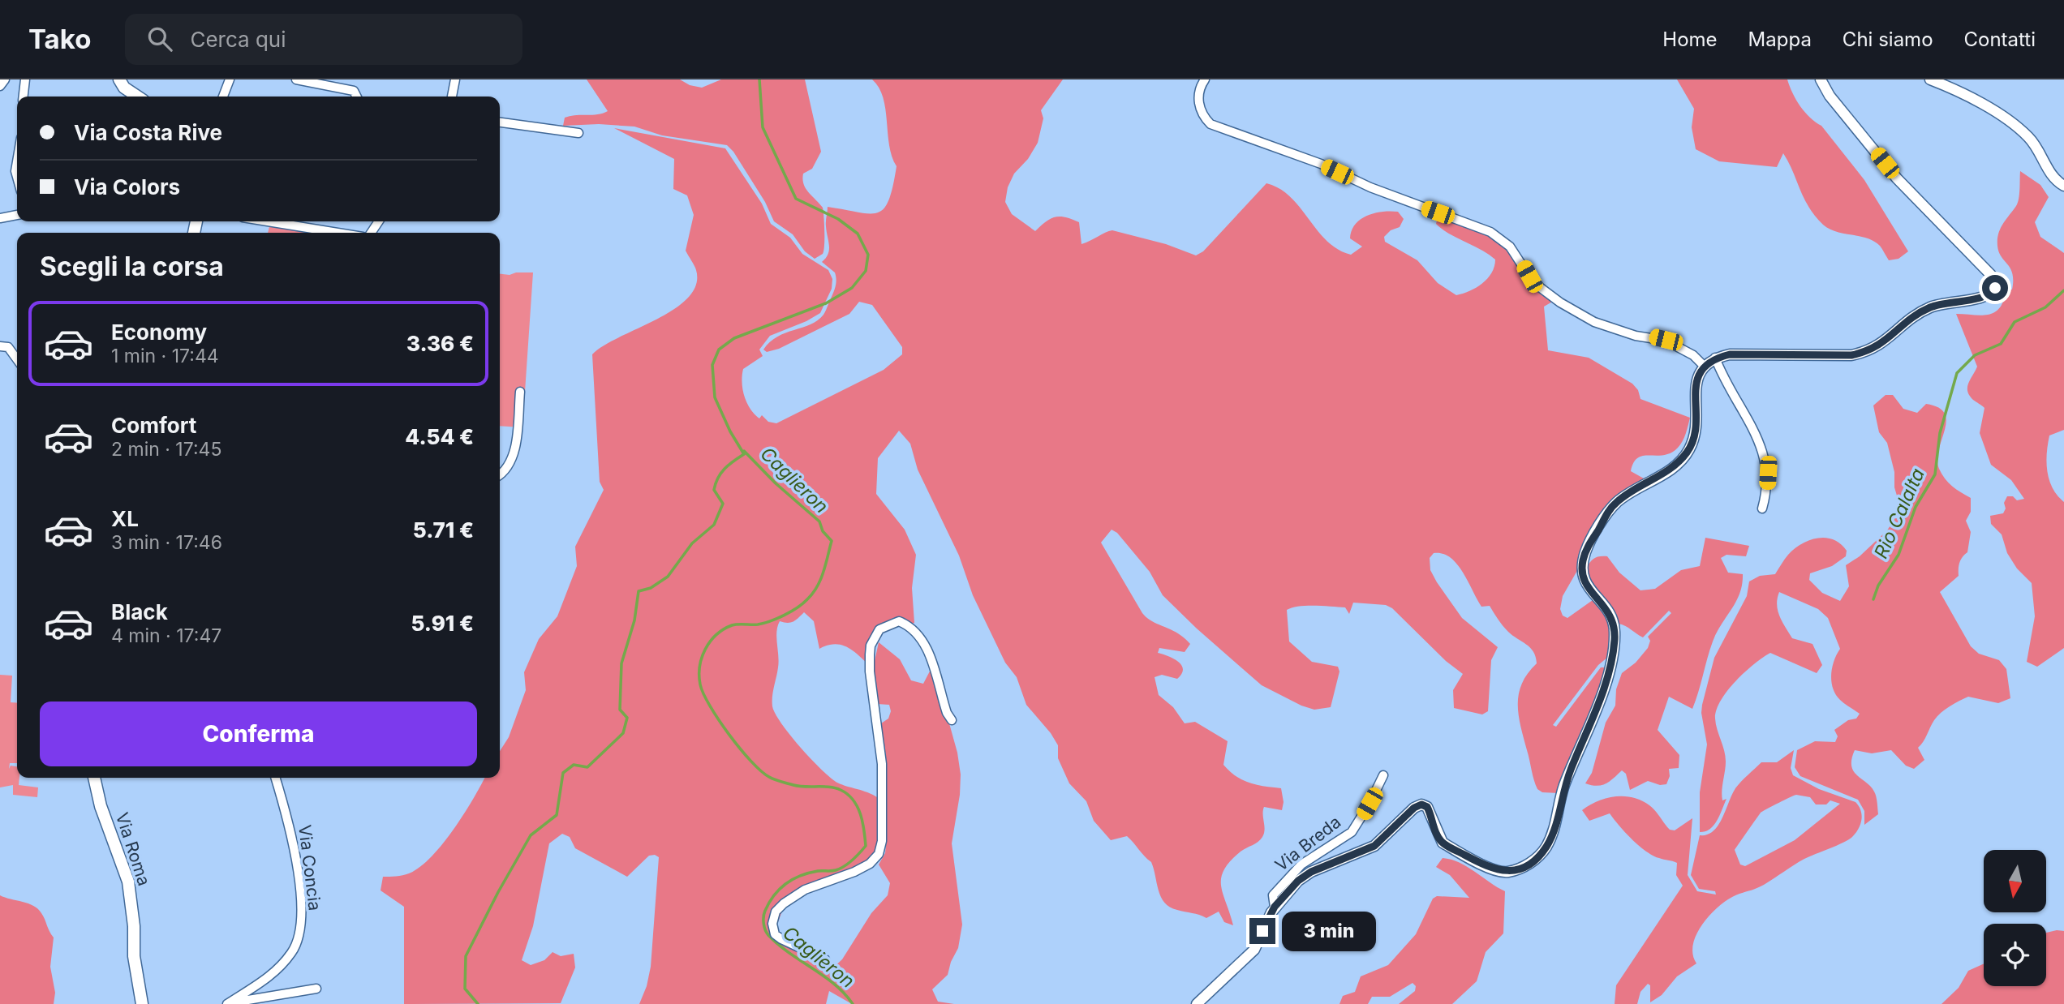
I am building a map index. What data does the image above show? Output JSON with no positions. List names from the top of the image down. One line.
{"streets":{"main road":["Via Roma"],"street":["Via Breda","Via Concia"]},"water":["Caglieron","Rio Calalta"],"north":"bottom","page":{"header":"Tako","search":"Cerca qui","nav":["Home","Mappa","Chi siamo","Contatti"],"banner":["Via Costa Rive","Via Colors"],"heading":"Scegli la corsa","list":[{"name":"Economy","note":"1 min · 17:44","value":"3.36 €"},{"name":"Comfort","note":"2 min · 17:45","value":"4.54 €"},{"name":"XL","note":"3 min · 17:46","value":"5.71 €"},{"name":"Black","note":"4 min · 17:47","value":"5.91 €"}],"buttons":"Conferma","bubble":"3 min"}}
